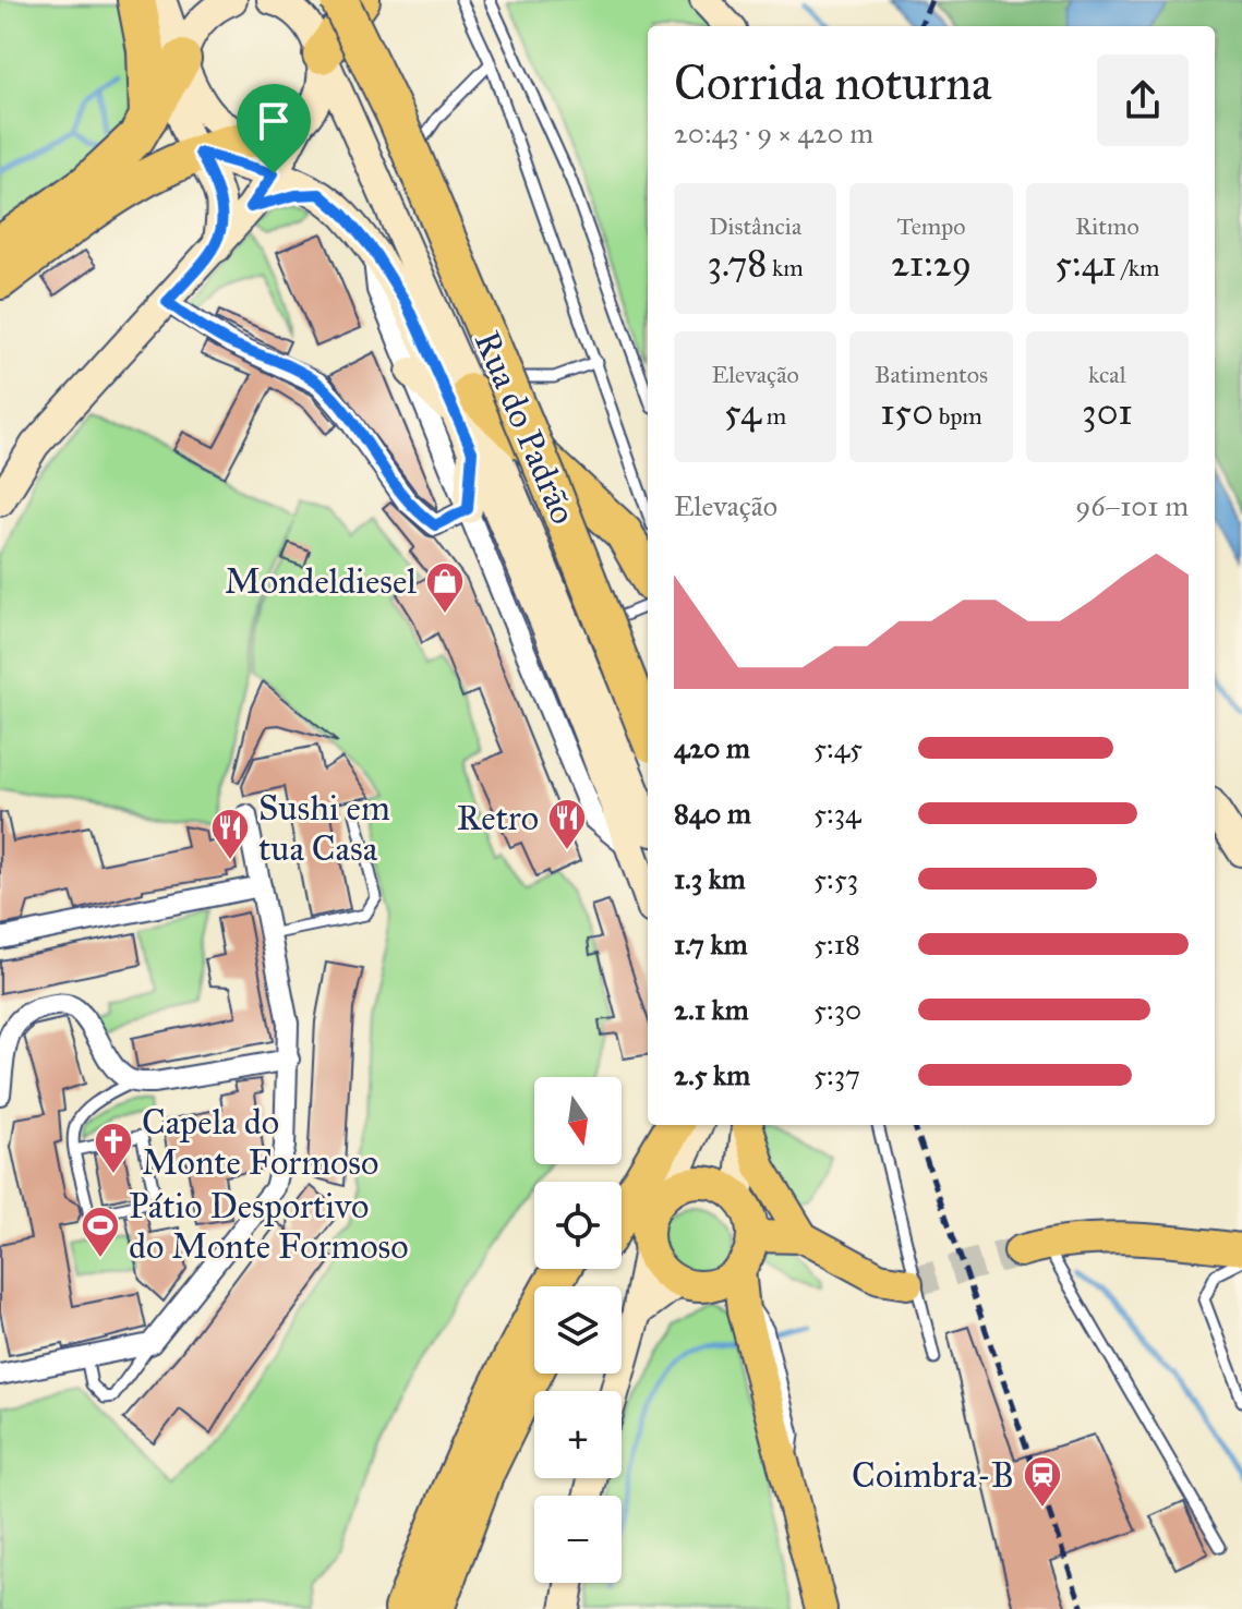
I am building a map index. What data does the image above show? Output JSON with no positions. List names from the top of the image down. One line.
{"streets":{"main road":["Rua do Padrão"]},"places":{"shop":["Mondeldiesel"],"restaurant":["Retro","Sushi em tua Casa"],"church":["Capela do Monte Formoso"],"sports":["Pátio Desportivo do Monte Formoso"],"station":["Coimbra-B"]},"north":"bottom","page":{"heading":["Corrida noturna","20:43 · 9 × 420 m"],"stats":[["Distância","3.78 km"],["Tempo","21:29"],["Ritmo","5:41 /km"],["Elevação","54 m"],["Batimentos","150 bpm"],["kcal","301"]],"chart":["Elevação","96–101 m"],"list":[{"name":"420 m","note":"5:45"},{"name":"840 m","note":"5:34"},{"name":"1.3 km","note":"5:53"},{"name":"1.7 km","note":"5:18"},{"name":"2.1 km","note":"5:30"},{"name":"2.5 km","note":"5:37"}],"map_buttons":["+","−"]}}
